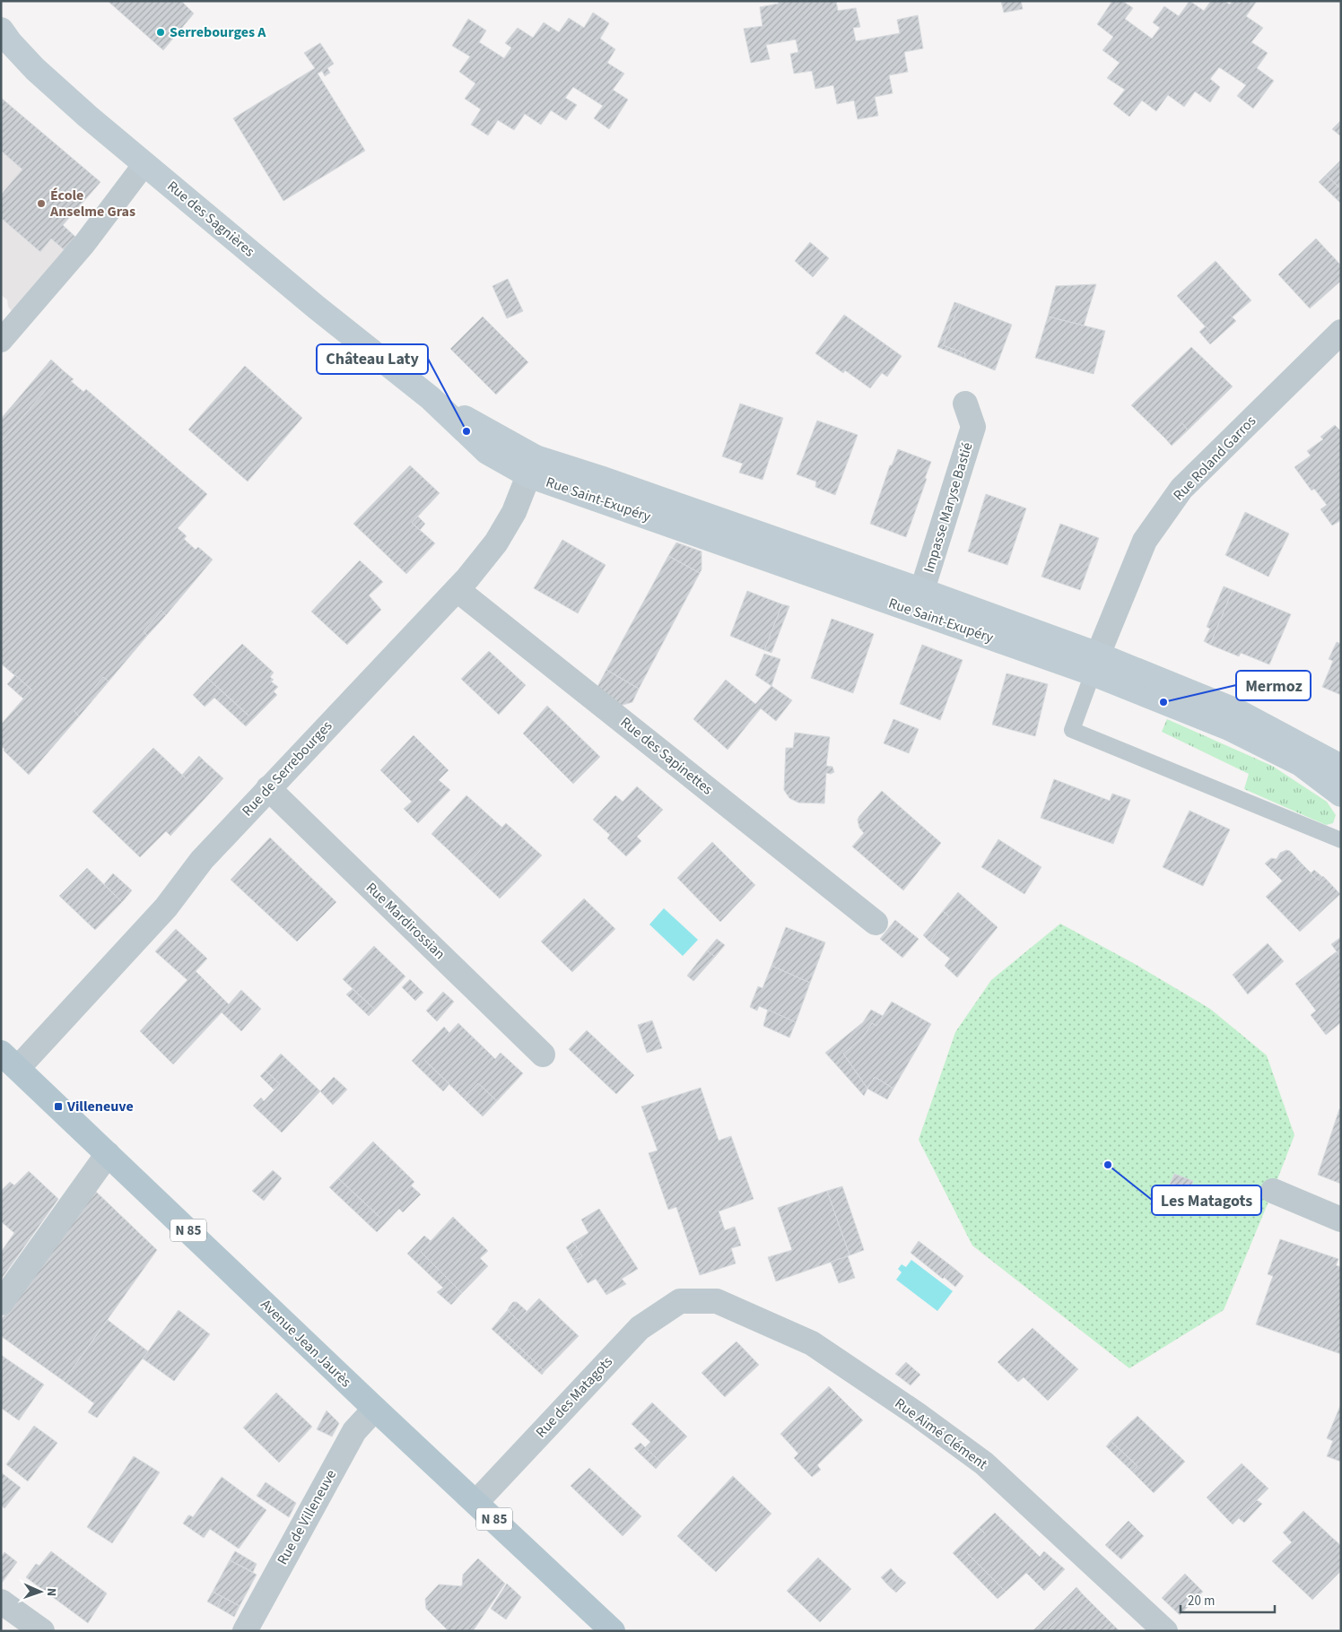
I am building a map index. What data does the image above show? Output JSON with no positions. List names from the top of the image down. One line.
{"streets":{"main road":["Rue des Sagnières","Rue Saint-Exupéry","N 85","Avenue Jean Jaurès"],"street":["Rue Roland Garros","Impasse Maryse Bastié","Rue des Sapinettes","Rue de Serrebourges","Rue Mardirossian","Rue des Matagots","Rue Aimé Clément","Rue de Villeneuve"]},"crossings":[["Rue des Sagnières","Rue Saint-Exupéry"],["Rue des Sagnières","Rue de Serrebourges"],["Rue Roland Garros","Rue Saint-Exupéry"],["Rue Saint-Exupéry","Impasse Maryse Bastié"],["Rue Saint-Exupéry","Rue de Serrebourges"],["Rue des Sapinettes","Rue de Serrebourges"],["Rue de Serrebourges","Rue Mardirossian"],["Rue de Serrebourges","Avenue Jean Jaurès"],["Avenue Jean Jaurès","Rue des Matagots"],["Avenue Jean Jaurès","Rue de Villeneuve"],["Rue des Matagots","Rue Aimé Clément"]],"places":{"other":["Serrebourges A","École Anselme Gras","Château Laty","Mermoz","Les Matagots"],"transit":["Villeneuve"]},"scale_bar":"20 m","north":"right"}
